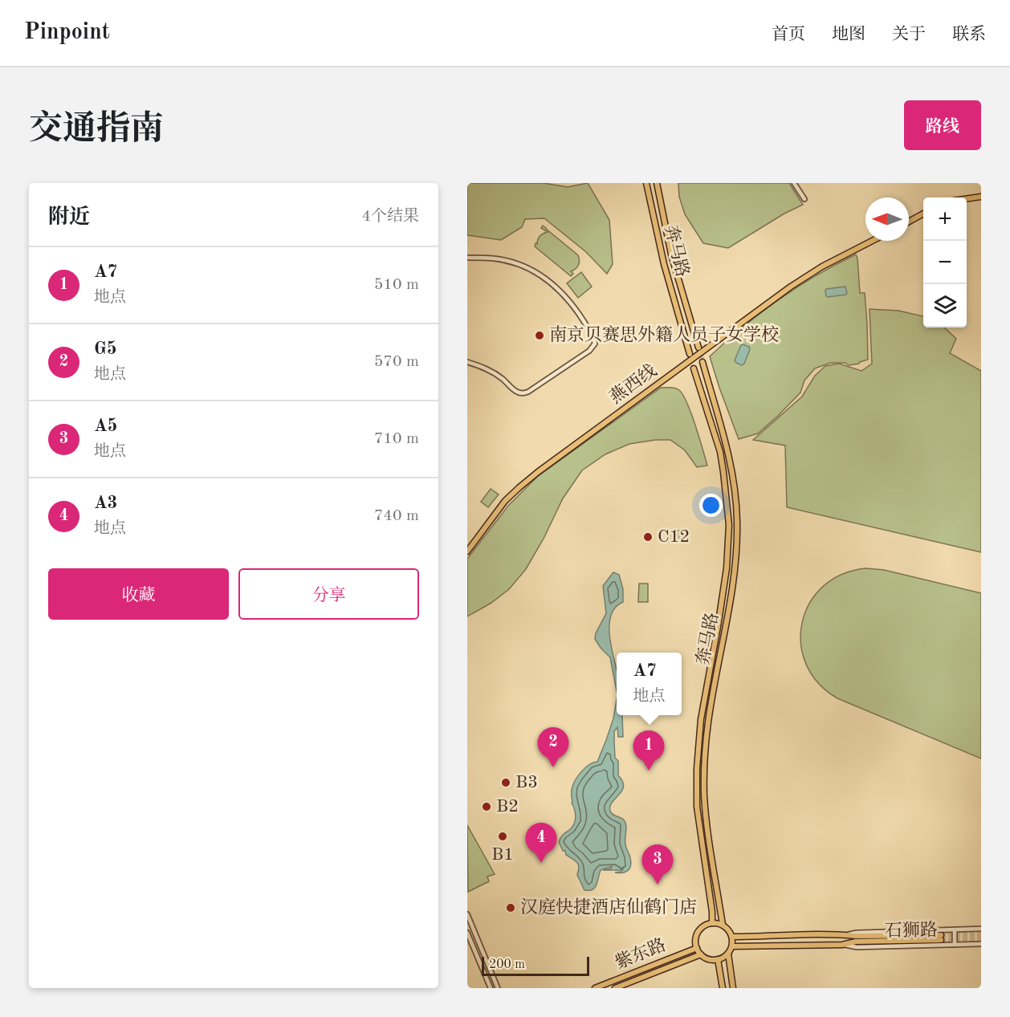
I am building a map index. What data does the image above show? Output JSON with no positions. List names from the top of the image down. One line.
{"streets":{"main road":["奔马路","燕西线","石狮路","紫东路"]},"crossings":[["奔马路","石狮路"],["奔马路","紫东路"],["石狮路","紫东路"]],"places":["南京贝赛思外籍人员子女学校","C12","B3","B2","B1","汉庭快捷酒店仙鹤门店"],"scale_bar":"200 m","north":"left","page":{"header":"Pinpoint","nav":["首页","地图","关于","联系"],"title":"交通指南","buttons":["路线",["收藏","分享"]],"heading":["附近","4个结果"],"map_buttons":["+","−"],"list":[{"mark":"1","name":"A7","note":"地点","value":"510 m"},{"mark":"2","name":"G5","note":"地点","value":"570 m"},{"mark":"3","name":"A5","note":"地点","value":"710 m"},{"mark":"4","name":"A3","note":"地点","value":"740 m"}],"popup":["A7","地点"],"pins":["2","1","4","3"],"scale":"200 m"}}
